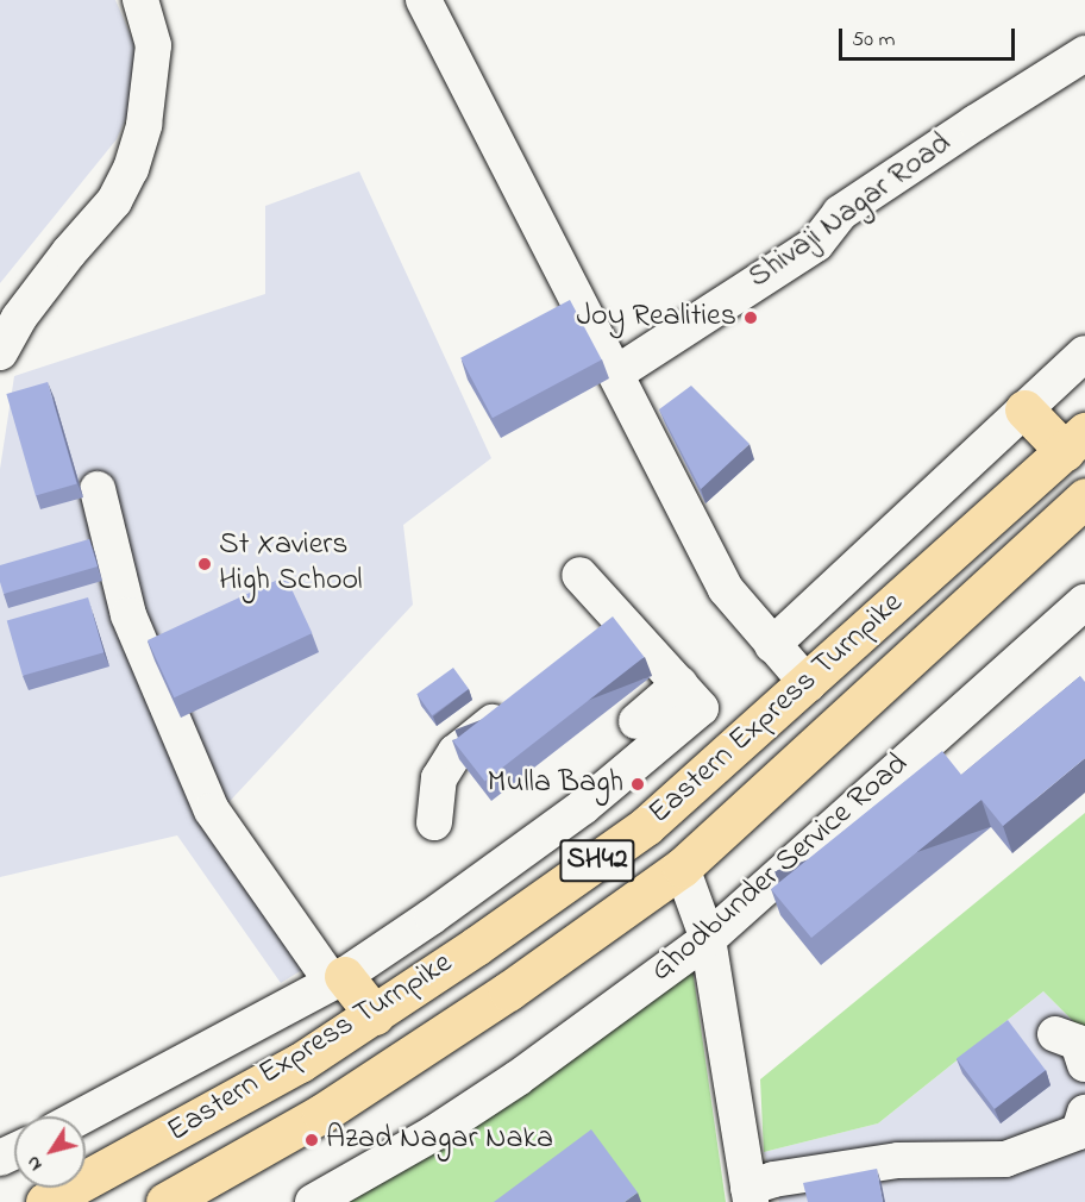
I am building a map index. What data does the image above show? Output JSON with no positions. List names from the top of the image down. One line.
{"streets":{"main road":["Eastern Express Turnpike","SH42"],"street":["Shivaji Nagar Road","Ghodbunder Service Road"]},"places":["Joy Realities","St Xaviers High School","Mulla Bagh","Azad Nagar Naka"],"scale_bar":"50 m","north":"bottom left"}
